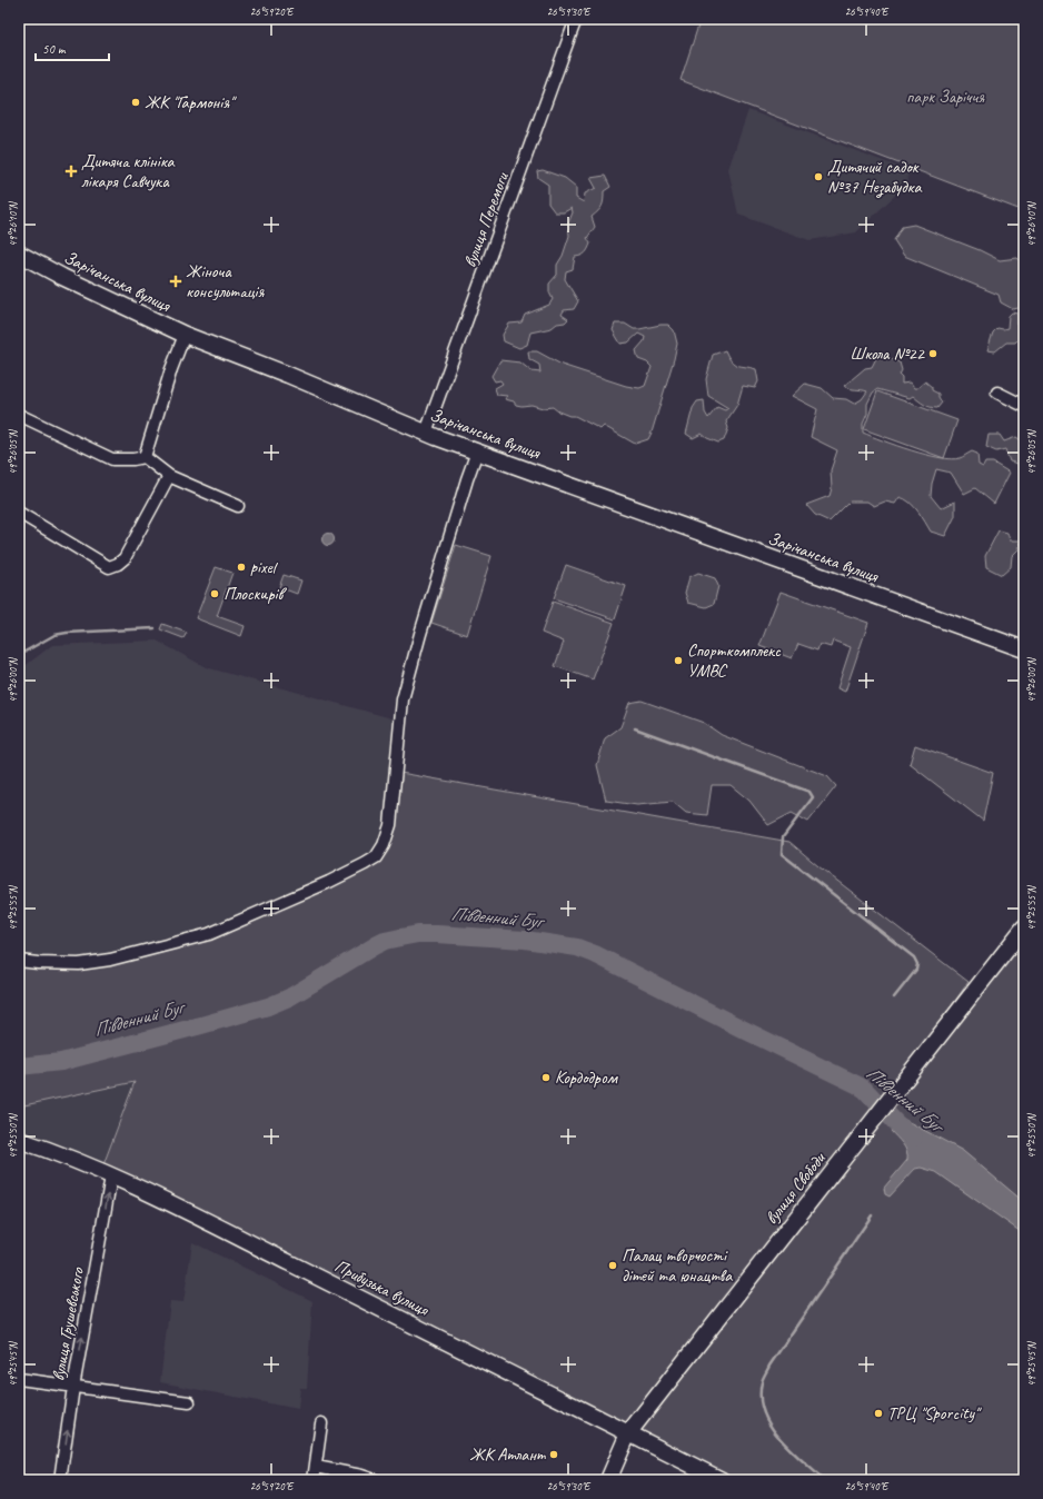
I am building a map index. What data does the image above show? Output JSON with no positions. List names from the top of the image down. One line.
{"streets":{"street":["вулиця Перемоги","Зарічанська вулиця","вулиця Свободи","Прибузька вулиця","вулиця Грушевського"]},"crossings":[["вулиця Перемоги","Зарічанська вулиця"],["вулиця Свободи","Прибузька вулиця"],["Прибузька вулиця","вулиця Грушевського"]],"one_way":["вулиця Грушевського"],"water":["Південний Буг"],"parks":["парк Заріччя"],"places":{"other":["ЖК \"Гармонія\"","Дитячий садок №37 Незабудка","Школа №22","pixel","Плоскирів","Спорткомплекс УМВС","Кордодром","Палац творчості дітей та юнацтва","ТРЦ \"Sporcity\"","ЖК Атлант"],"health":["Дитяча клініка лікаря Савчука","Жіноча консультація"]},"scale_bar":"50 m","coordinates":["26°59'20\"E","26°59'30\"E","26°59'40\"E","49°26'10\"N","49°26'05\"N","49°26'00\"N","49°25'55\"N","49°25'50\"N","49°25'45\"N"]}
